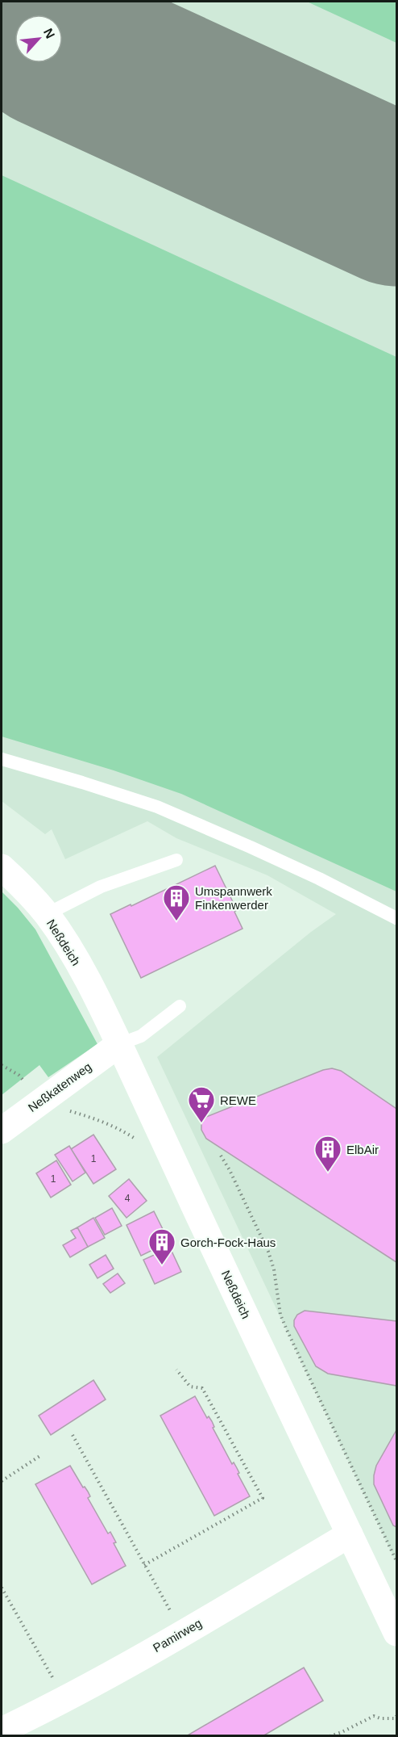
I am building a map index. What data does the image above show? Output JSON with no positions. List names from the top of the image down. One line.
{"streets":{"street":["Neßdeich","Neßkatenweg","Pamirweg"]},"crossings":[["Neßdeich","Neßkatenweg"],["Neßdeich","Pamirweg"]],"places":{"building":["Umspannwerk Finkenwerder","ElbAir","Gorch-Fock-Haus"],"supermarket":["REWE"]},"house_numbers":["1","1","4"],"north":"top right"}
